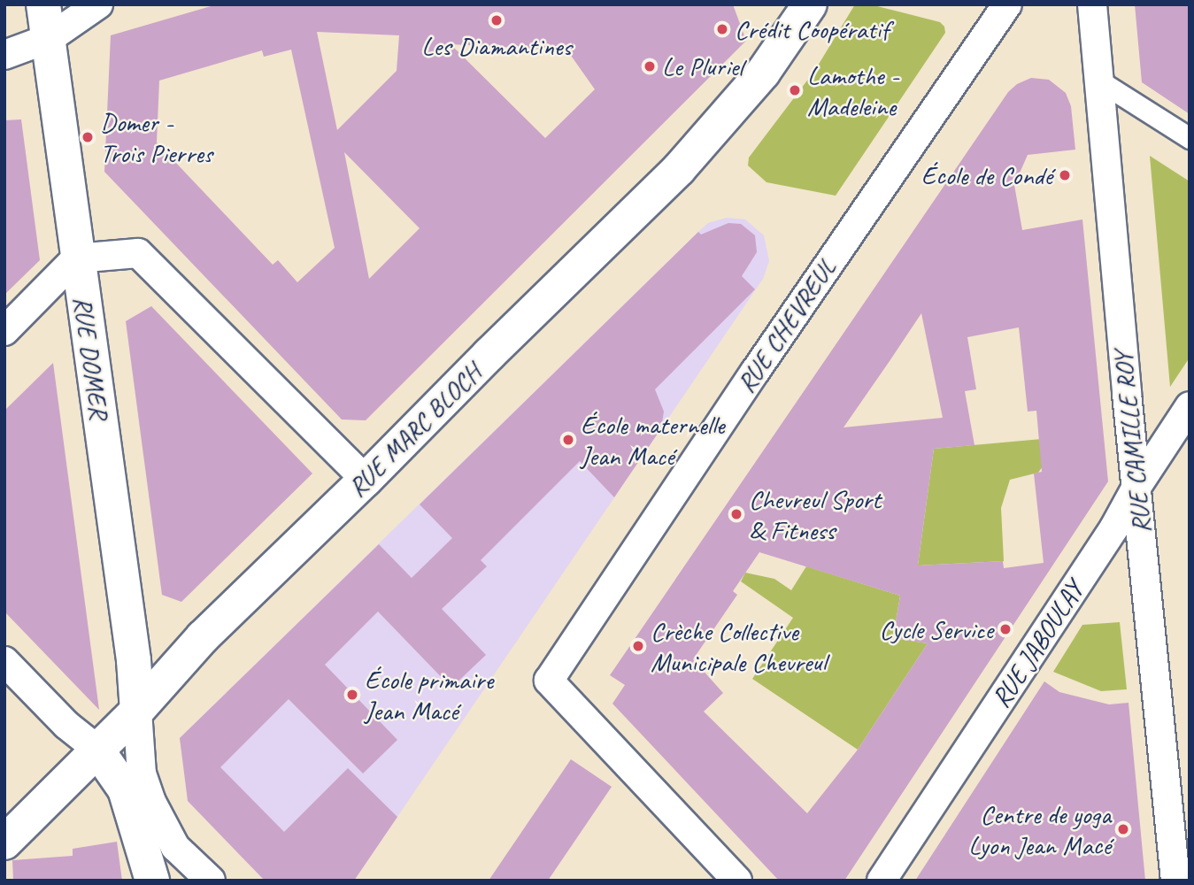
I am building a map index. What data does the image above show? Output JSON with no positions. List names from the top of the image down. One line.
{"streets":{"main road":["RUE DOMER","RUE MARC BLOCH"],"street":["RUE CHEVREUL","RUE CAMILLE ROY","RUE JABOULAY"]},"crossings":[["RUE DOMER","RUE MARC BLOCH"],["RUE CAMILLE ROY","RUE JABOULAY"]],"places":["Les Diamantines","Crédit Coopératif","Le Pluriel","Lamothe - Madeleine","Domer - Trois Pierres","École de Condé","École maternelle Jean Macé","Chevreul Sport & Fitness","Cycle Service","Crèche Collective Municipale Chevreul","École primaire Jean Macé","Centre de yoga Lyon Jean Macé"]}
